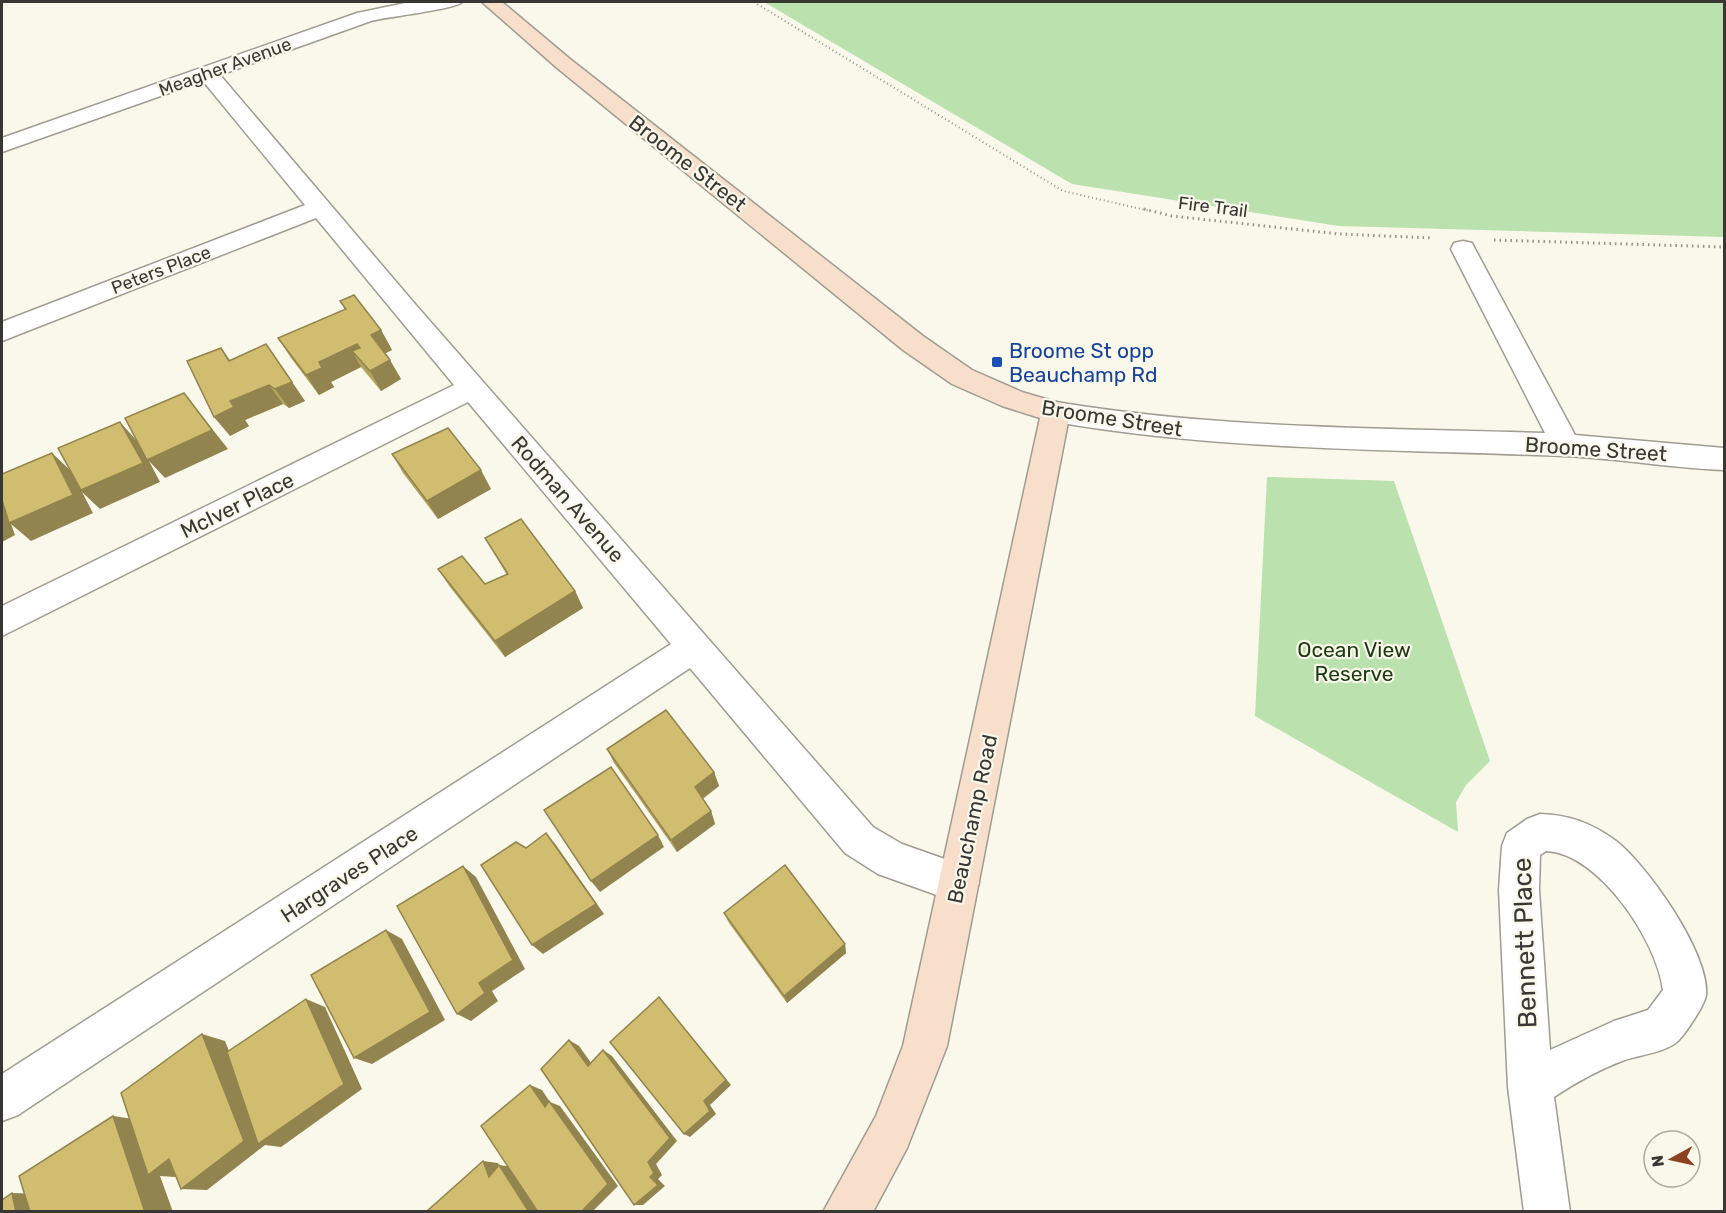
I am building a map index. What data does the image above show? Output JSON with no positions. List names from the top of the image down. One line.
{"streets":{"street":["Meagher Avenue","Broome Street","Peters Place","Rodman Avenue","McIver Place","Beauchamp Road","Hargraves Place","Bennett Place"],"path":["Fire Trail"]},"crossings":[["Meagher Avenue","Rodman Avenue"],["Broome Street","Beauchamp Road"],["Peters Place","Rodman Avenue"],["Rodman Avenue","McIver Place"],["Rodman Avenue","Beauchamp Road"],["Rodman Avenue","Hargraves Place"]],"parks":["Ocean View Reserve"],"places":{"transit":["Broome St opp Beauchamp Rd"]},"north":"left"}
